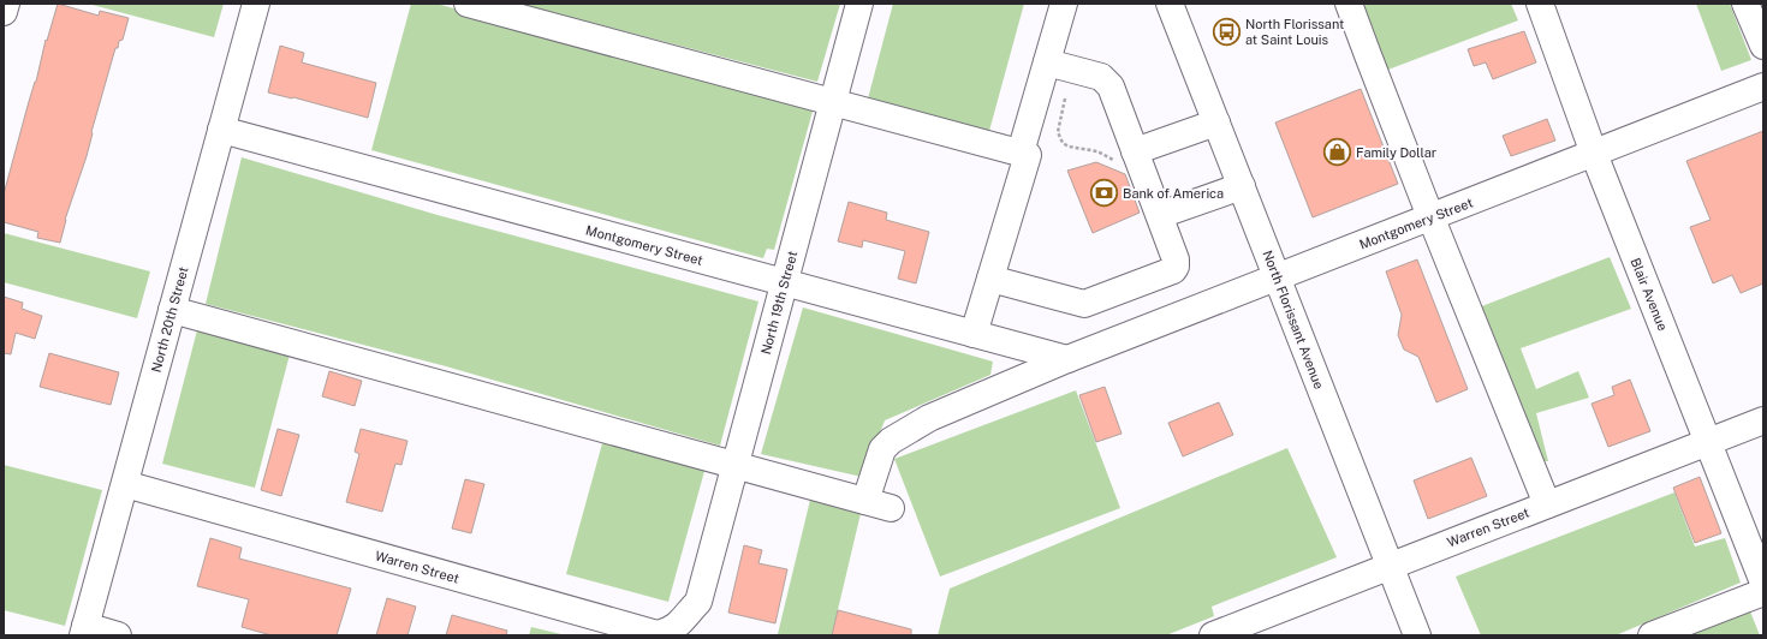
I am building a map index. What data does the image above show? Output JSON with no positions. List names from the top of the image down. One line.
{"streets":{"street":["Montgomery Street","Blair Avenue","North 19th Street","North 20th Street","North Florissant Avenue","Warren Street"]},"crossings":[["Montgomery Street","Blair Avenue"],["Montgomery Street","North 19th Street"],["Montgomery Street","North 20th Street"],["Montgomery Street","North Florissant Avenue"],["Blair Avenue","Warren Street"],["North 19th Street","Warren Street"],["North 20th Street","Warren Street"],["North Florissant Avenue","Warren Street"]],"places":{"bus stop":["North Florissant at Saint Louis"],"shop":["Family Dollar"],"bank":["Bank of America"]}}
